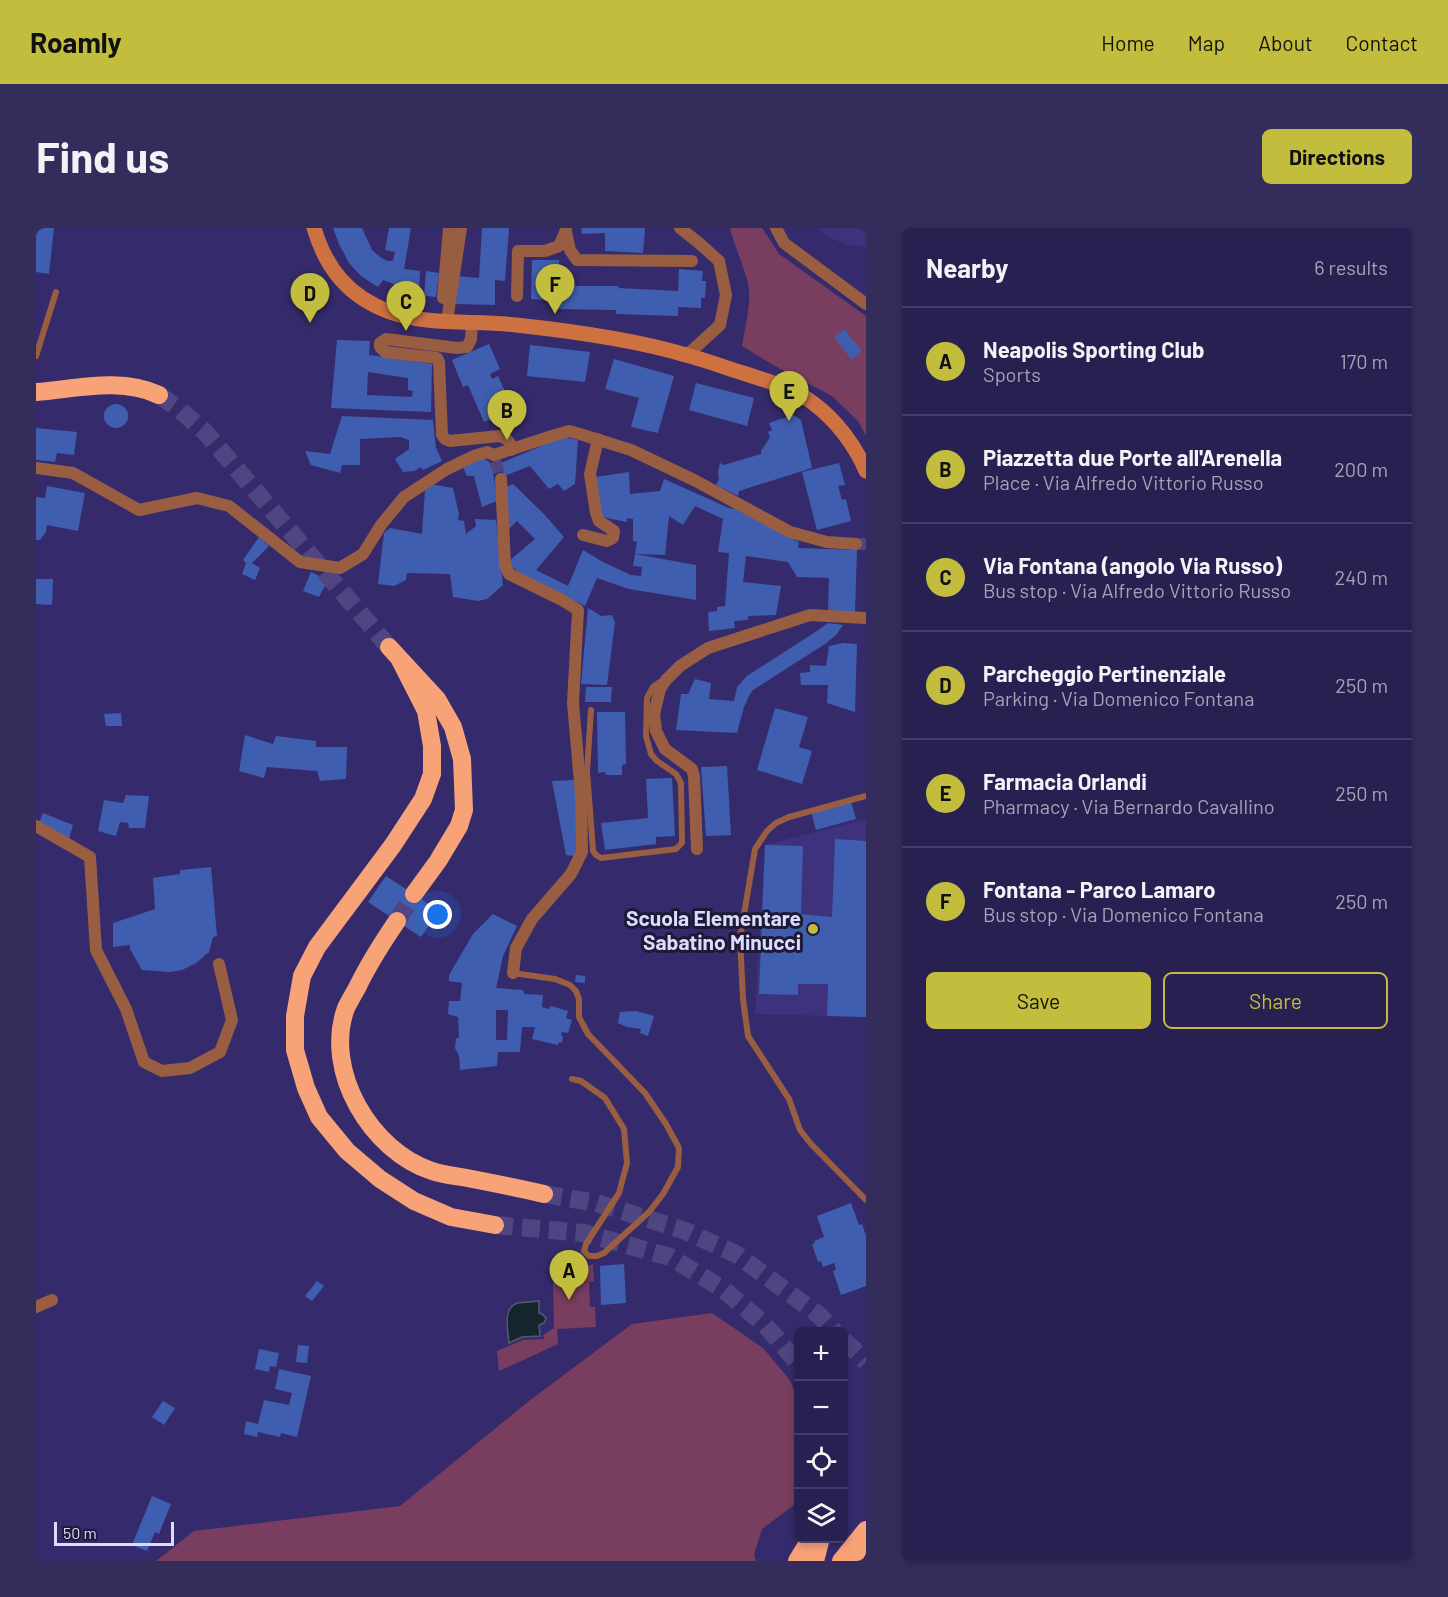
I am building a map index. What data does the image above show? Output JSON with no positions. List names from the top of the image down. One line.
{"places":["Scuola Elementare Sabatino Minucci"],"scale_bar":"50 m","page":{"header":"Roamly","nav":["Home","Map","About","Contact"],"buttons":["Directions",["Save","Share"]],"title":"Find us","heading":["Nearby","6 results"],"pins":["F","D","C","E","B","A"],"list":[{"mark":"A","name":"Neapolis Sporting Club","note":"Sports","value":"170 m"},{"mark":"B","name":"Piazzetta due Porte all'Arenella","note":"Place · Via Alfredo Vittorio Russo","value":"200 m"},{"mark":"C","name":"Via Fontana (angolo Via Russo)","note":"Bus stop · Via Alfredo Vittorio Russo","value":"240 m"},{"mark":"D","name":"Parcheggio Pertinenziale","note":"Parking · Via Domenico Fontana","value":"250 m"},{"mark":"E","name":"Farmacia Orlandi","note":"Pharmacy · Via Bernardo Cavallino","value":"250 m"},{"mark":"F","name":"Fontana - Parco Lamaro","note":"Bus stop · Via Domenico Fontana","value":"250 m"}],"map_buttons":["+","−"],"scale":"50 m"}}
